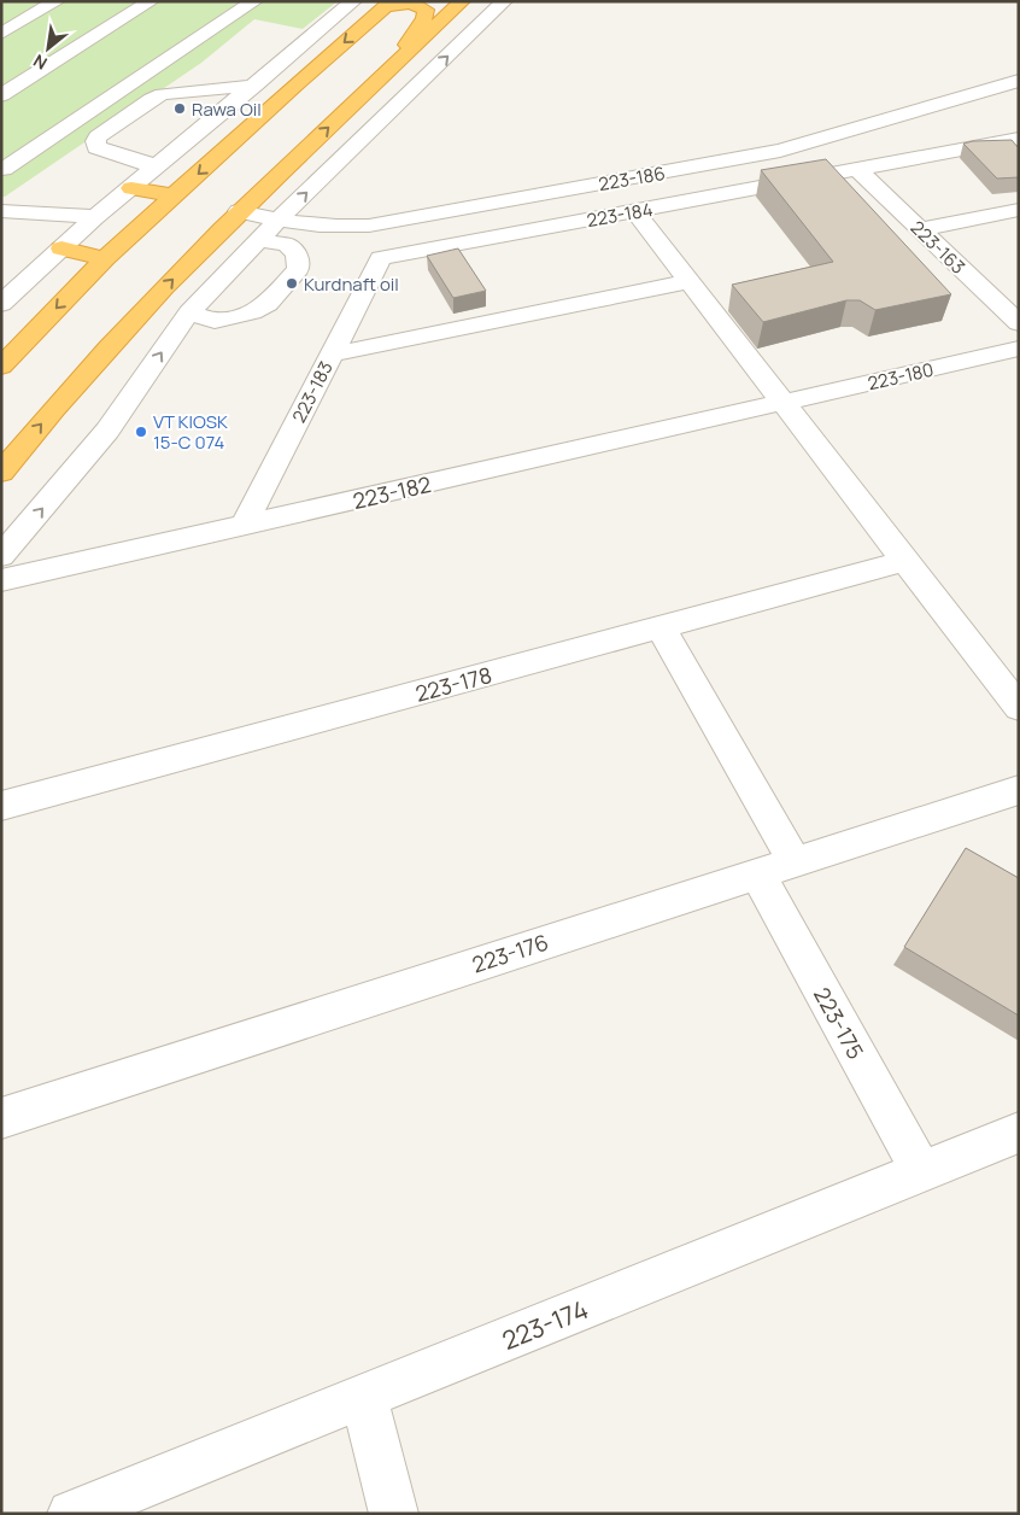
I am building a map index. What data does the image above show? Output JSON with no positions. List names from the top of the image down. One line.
{"streets":{"street":["223-186","223-184","223-163","223-180","223-183","223-182","223-178","223-176","223-175","223-174"]},"crossings":[["223-184","223-163"],["223-184","223-183"],["223-180","223-182"],["223-183","223-182"],["223-176","223-175"],["223-175","223-174"]],"places":["Rawa Oil","Kurdnaft oil","VT KIOSK 15-C 074"],"north":"bottom left"}
